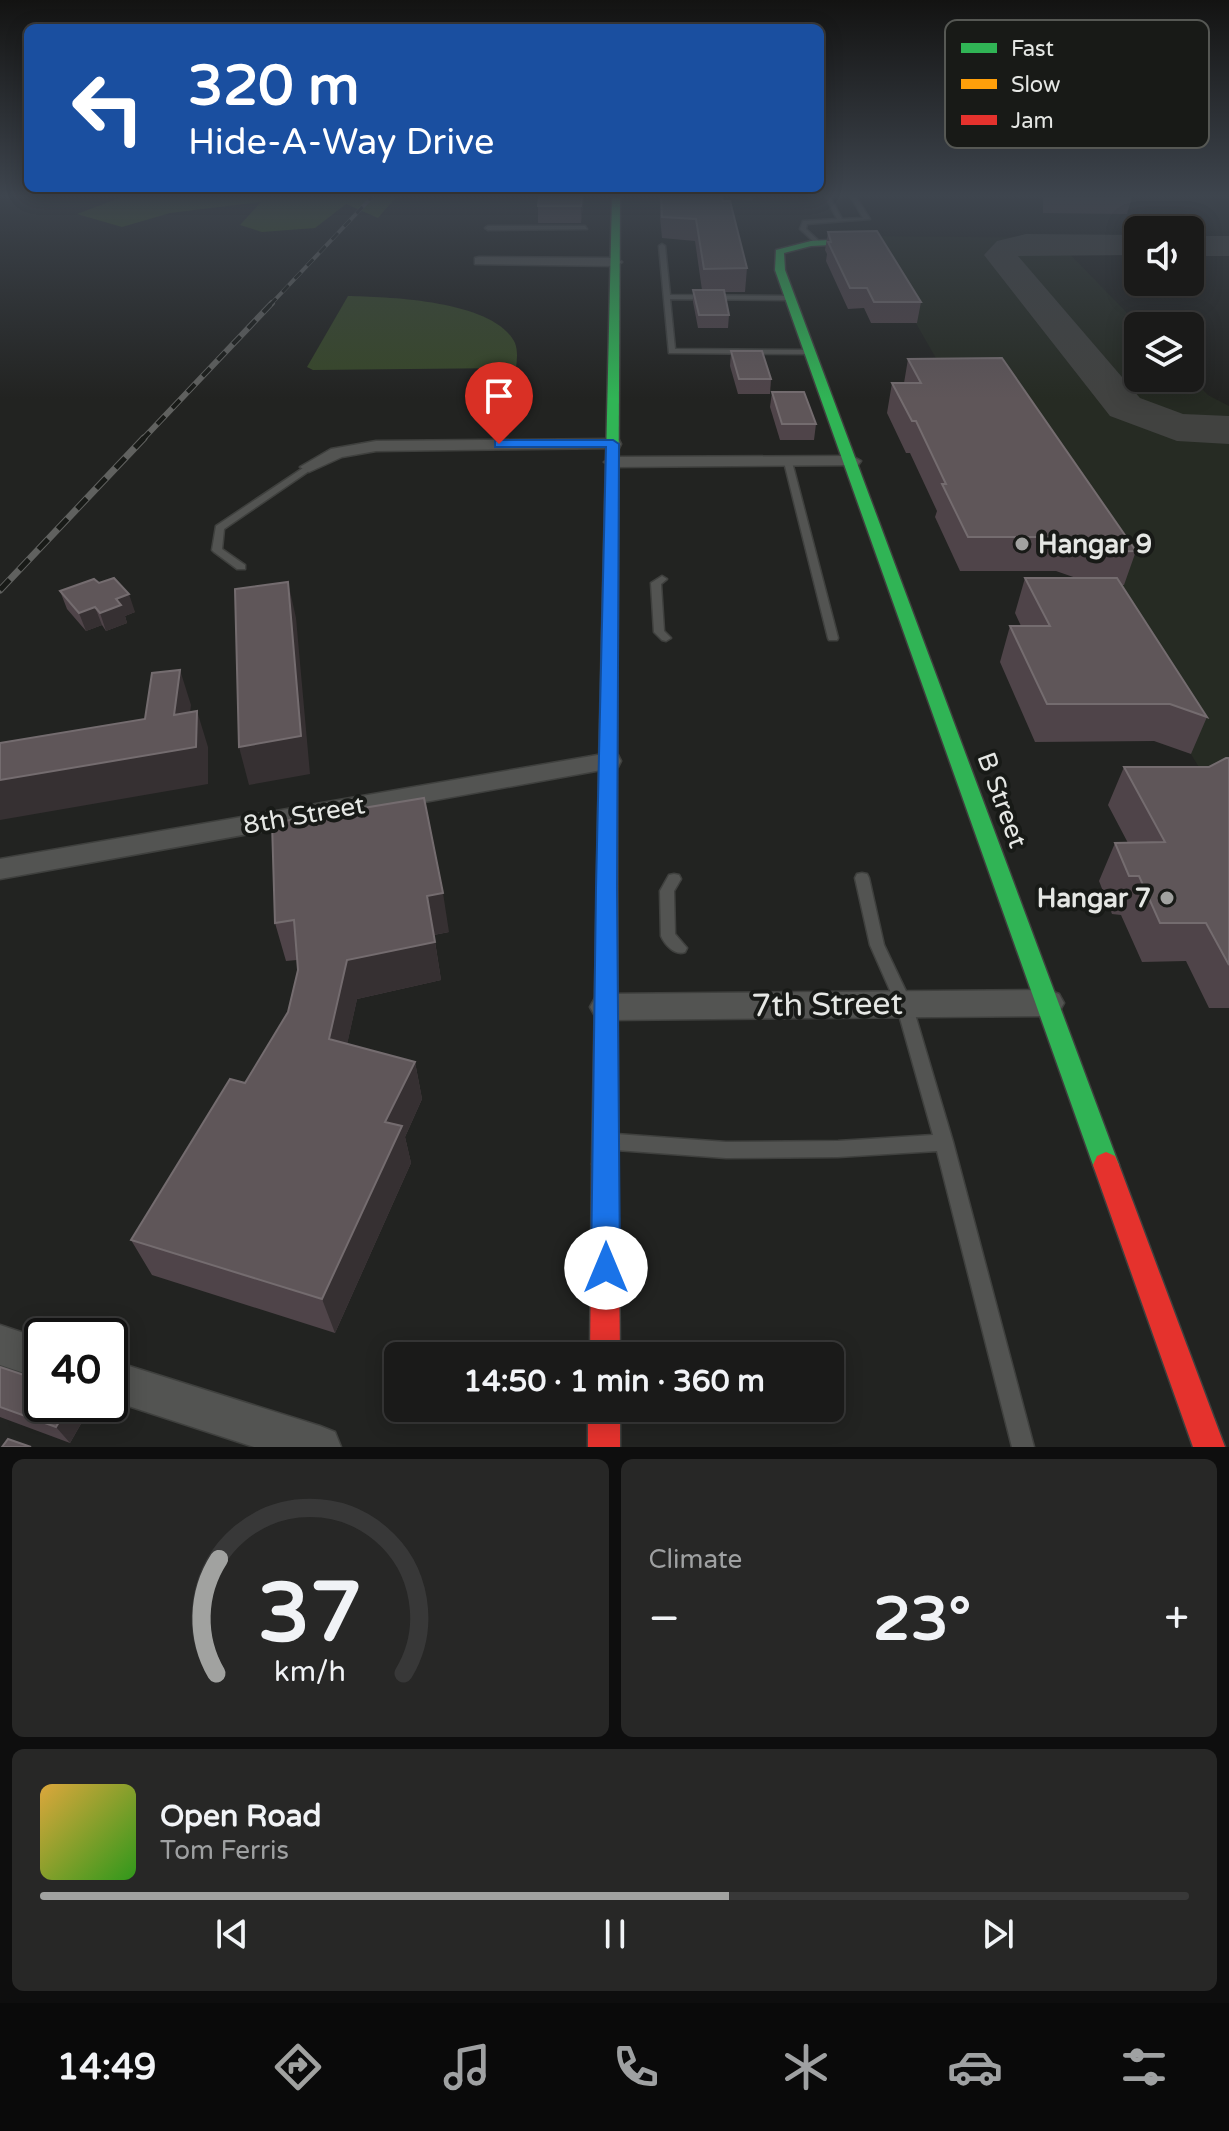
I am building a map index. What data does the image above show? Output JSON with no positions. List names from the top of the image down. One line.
{"streets":{"street":["B Street","8th Street","7th Street"]},"crossings":[["B Street","7th Street"]],"places":["Hangar 9","Hangar 7"],"legend":["Fast","Slow","Jam"],"page":{"turn":["320 m","Hide-A-Way Drive"],"limit":"40","trip":"14:50 · 1 min · 360 m","tile":"Climate","heat":["−","23°","+"],"song":["Open Road","Tom Ferris"],"tabs":"14:49","gauge":["37","km/h"]}}
